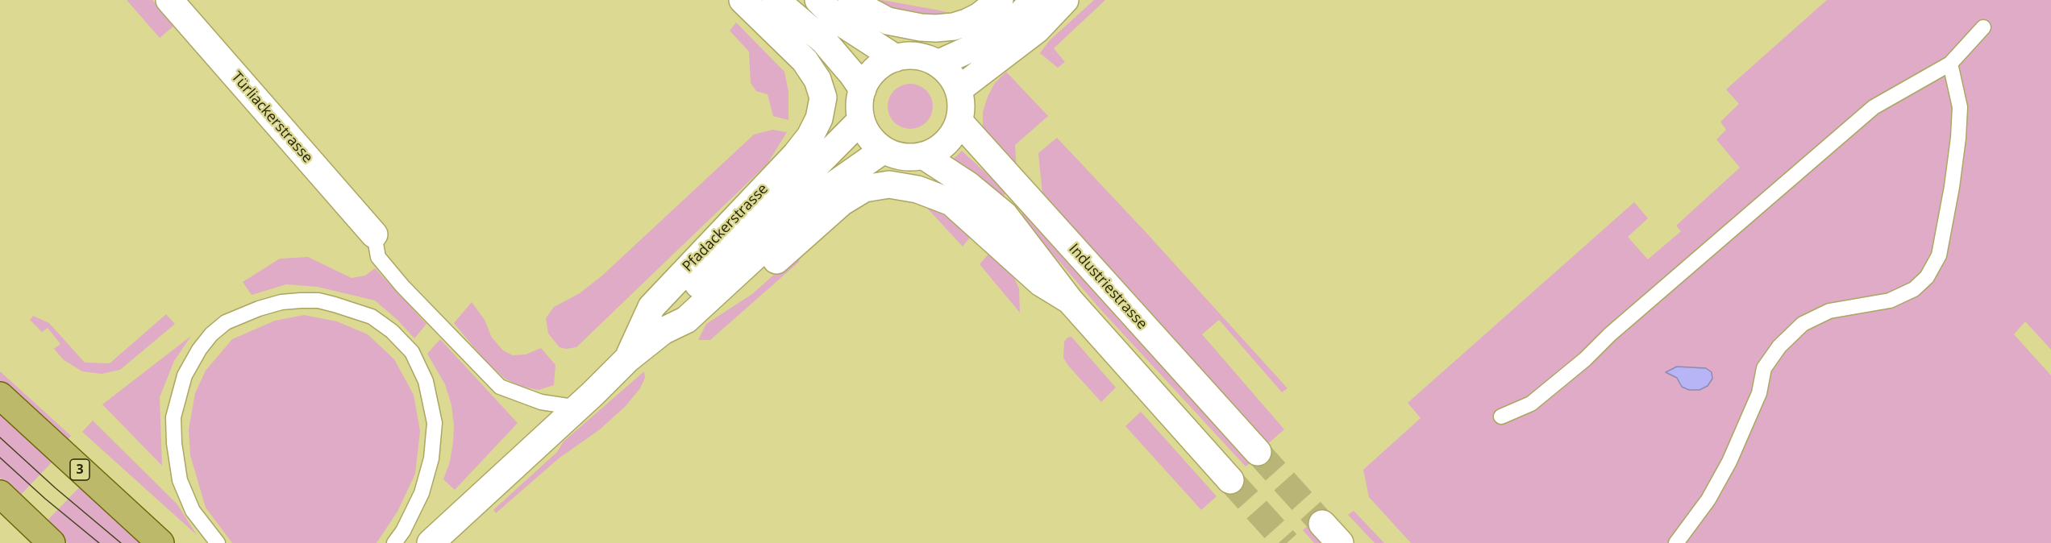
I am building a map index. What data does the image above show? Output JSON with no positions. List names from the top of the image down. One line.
{"streets":{"main road":["3"],"street":["Türliackerstrasse","Pfadackerstrasse","Industriestrasse"]},"crossings":[["Pfadackerstrasse","Industriestrasse"]]}
